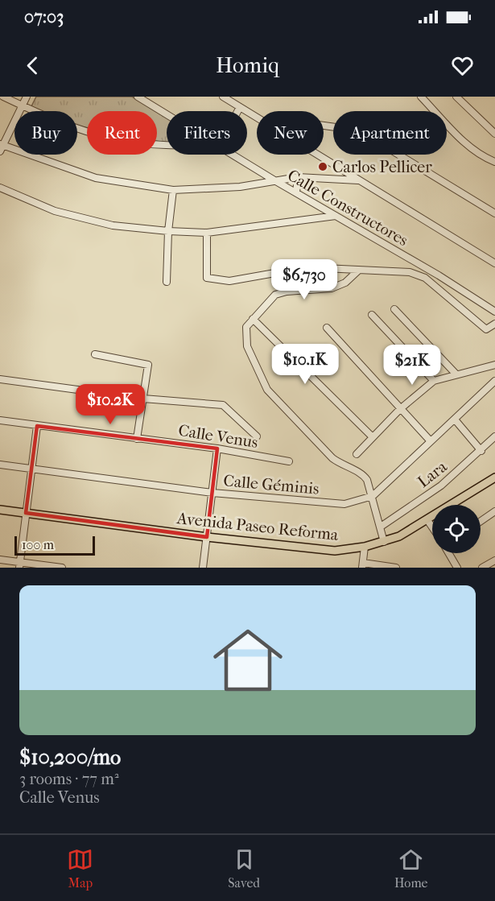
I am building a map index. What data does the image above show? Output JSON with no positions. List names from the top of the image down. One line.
{"streets":{"main road":["Avenida Paseo Reforma"],"street":["Calle Constructores","Calle Venus","Lara","Calle Géminis"]},"places":["Carlos Pellicer"],"scale_bar":"100 m","page":{"status":"07:03","header":"Homiq","chip":["Buy","Rent","Filters","New","Apartment"],"price":["$6,730","$10.1K","$21K","$10.2K"],"scale":"100 m","list":[{"name":"$10,200/mo","note":"3 rooms · 77 m² · Calle Venus"}],"tabs":["Map","Saved","Home"]}}
